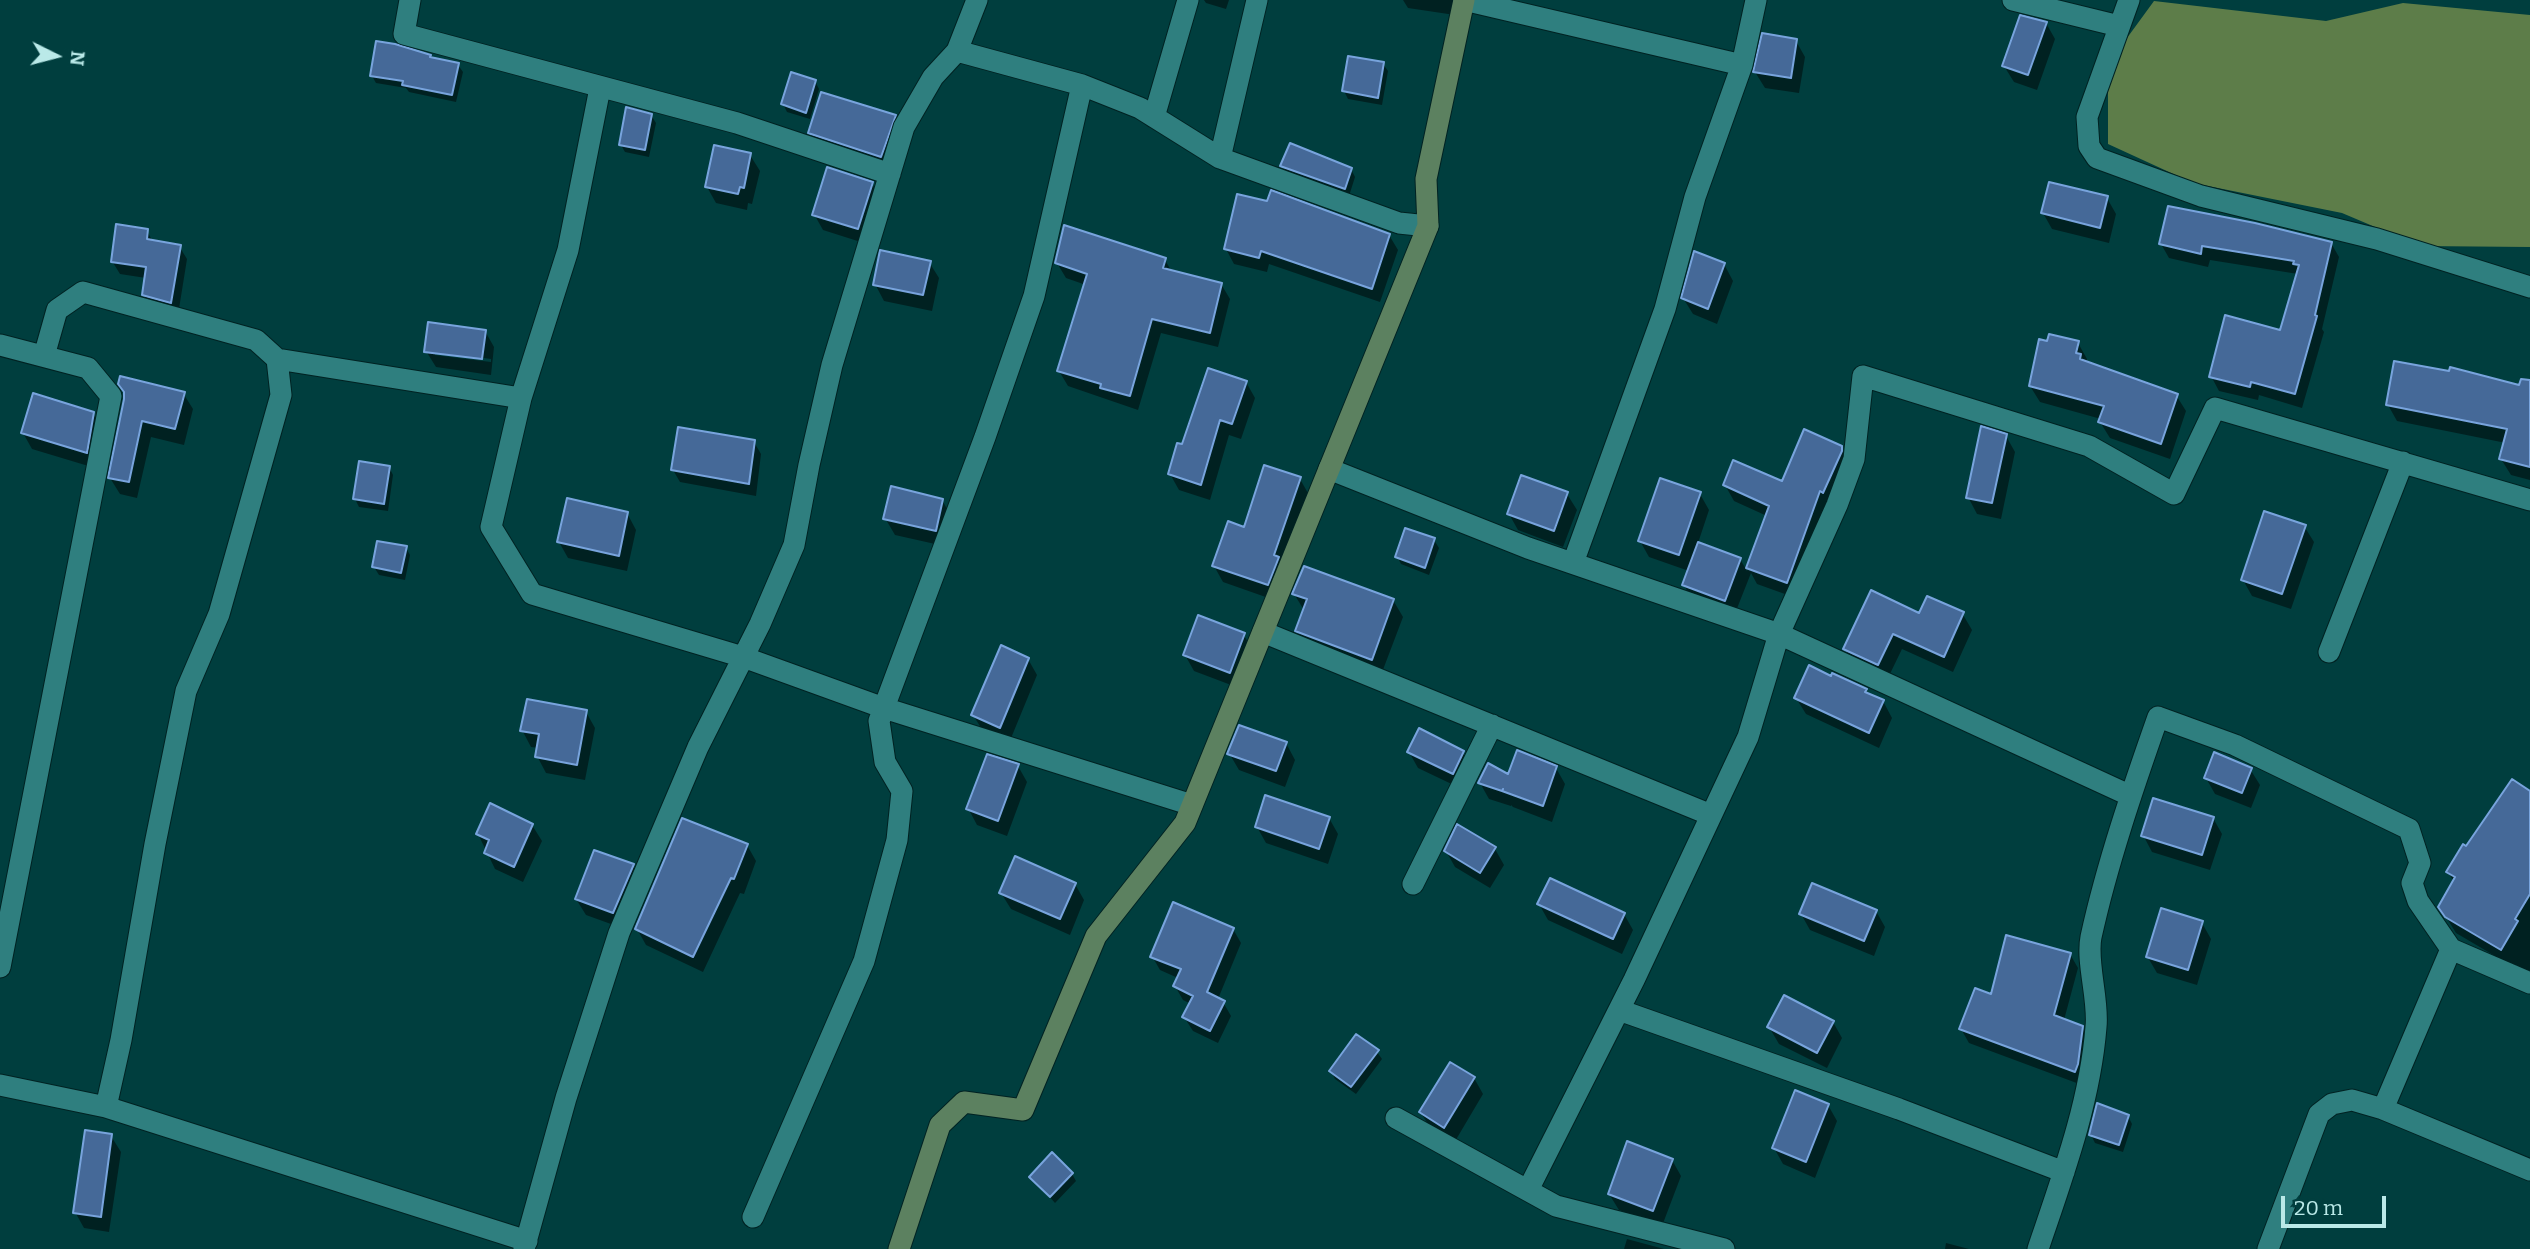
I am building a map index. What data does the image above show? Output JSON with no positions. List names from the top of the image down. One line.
{"scale_bar":"20 m","north":"right"}
